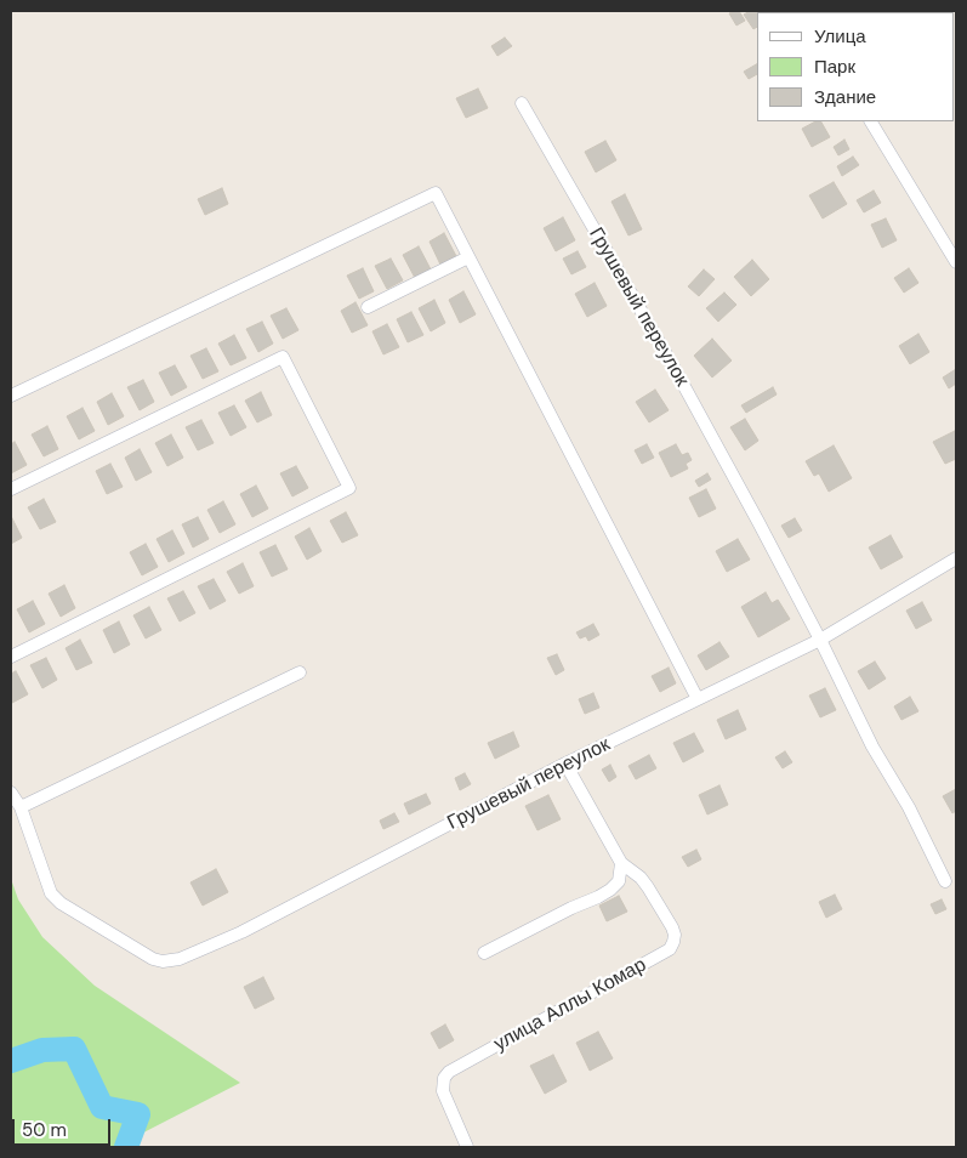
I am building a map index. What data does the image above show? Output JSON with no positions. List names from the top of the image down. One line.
{"streets":{"street":["Грушевый переулок","улица Аллы Комар"]},"legend":["Улица","Парк","Здание"],"scale_bar":"50 m"}
